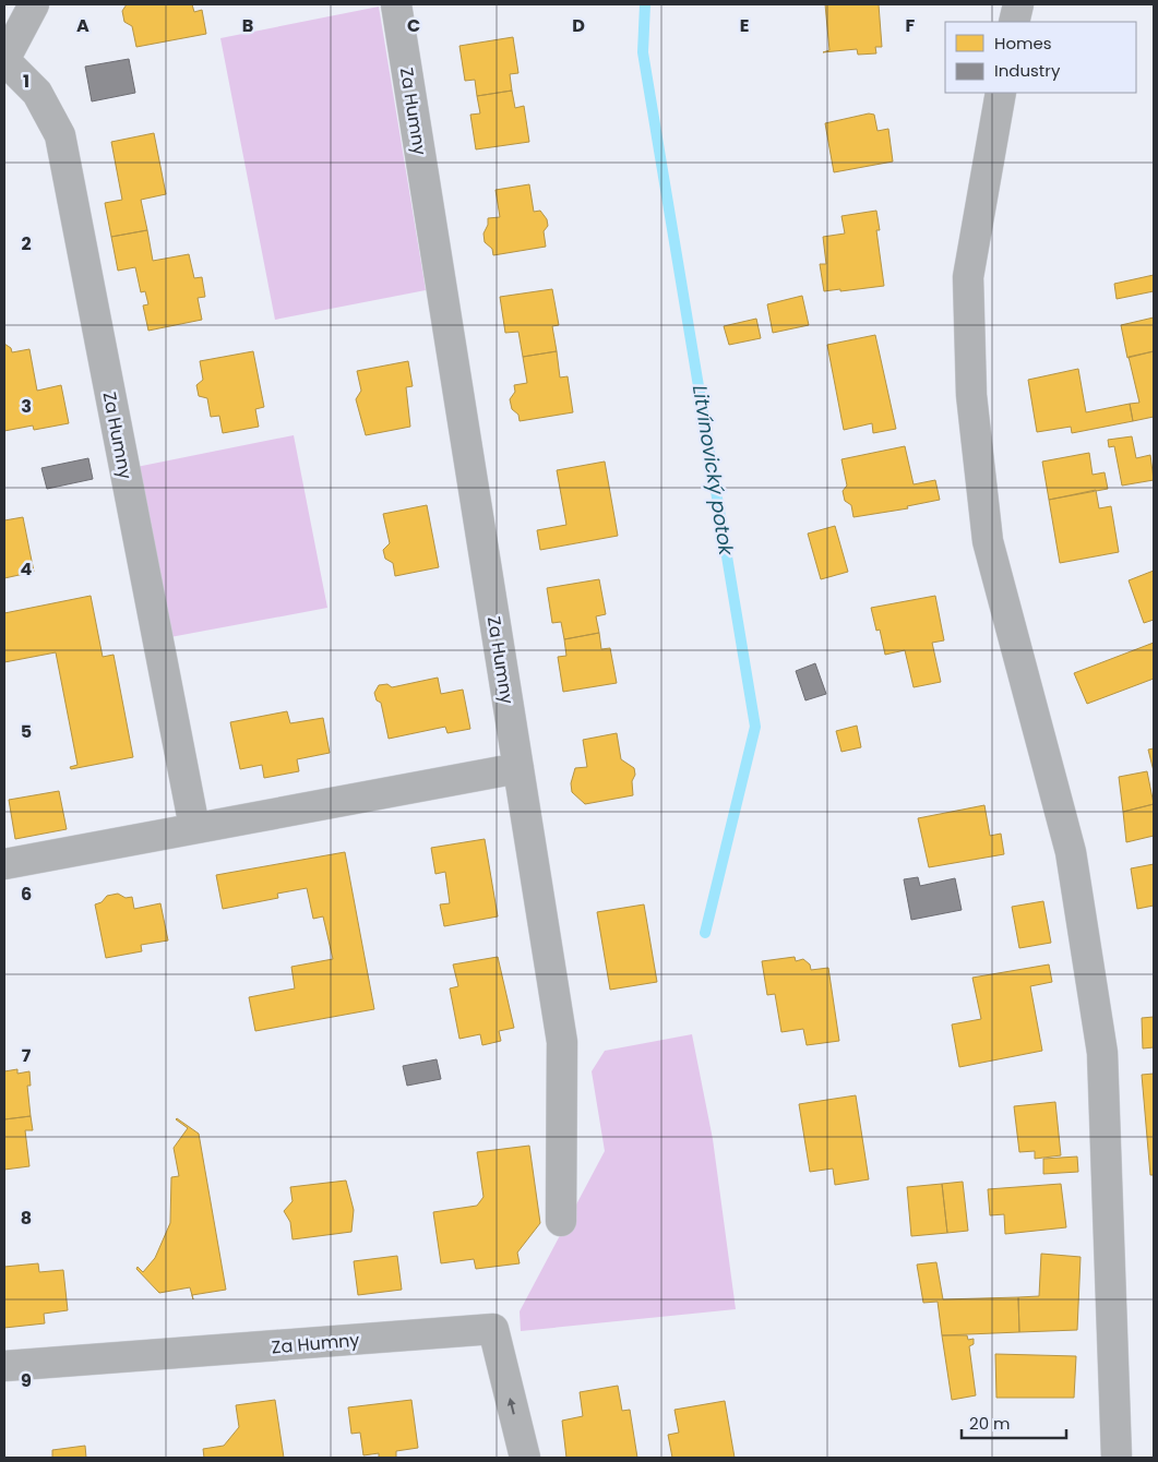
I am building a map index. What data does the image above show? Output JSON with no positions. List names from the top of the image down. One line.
{"streets":{"street":["Za Humny"]},"water":["Litvínovický potok"],"legend":["Homes","Industry"],"scale_bar":"20 m","grid":{"columns":["A","B","C","D","E","F"],"rows":["1","2","3","4","5","6","7","8","9"]}}
